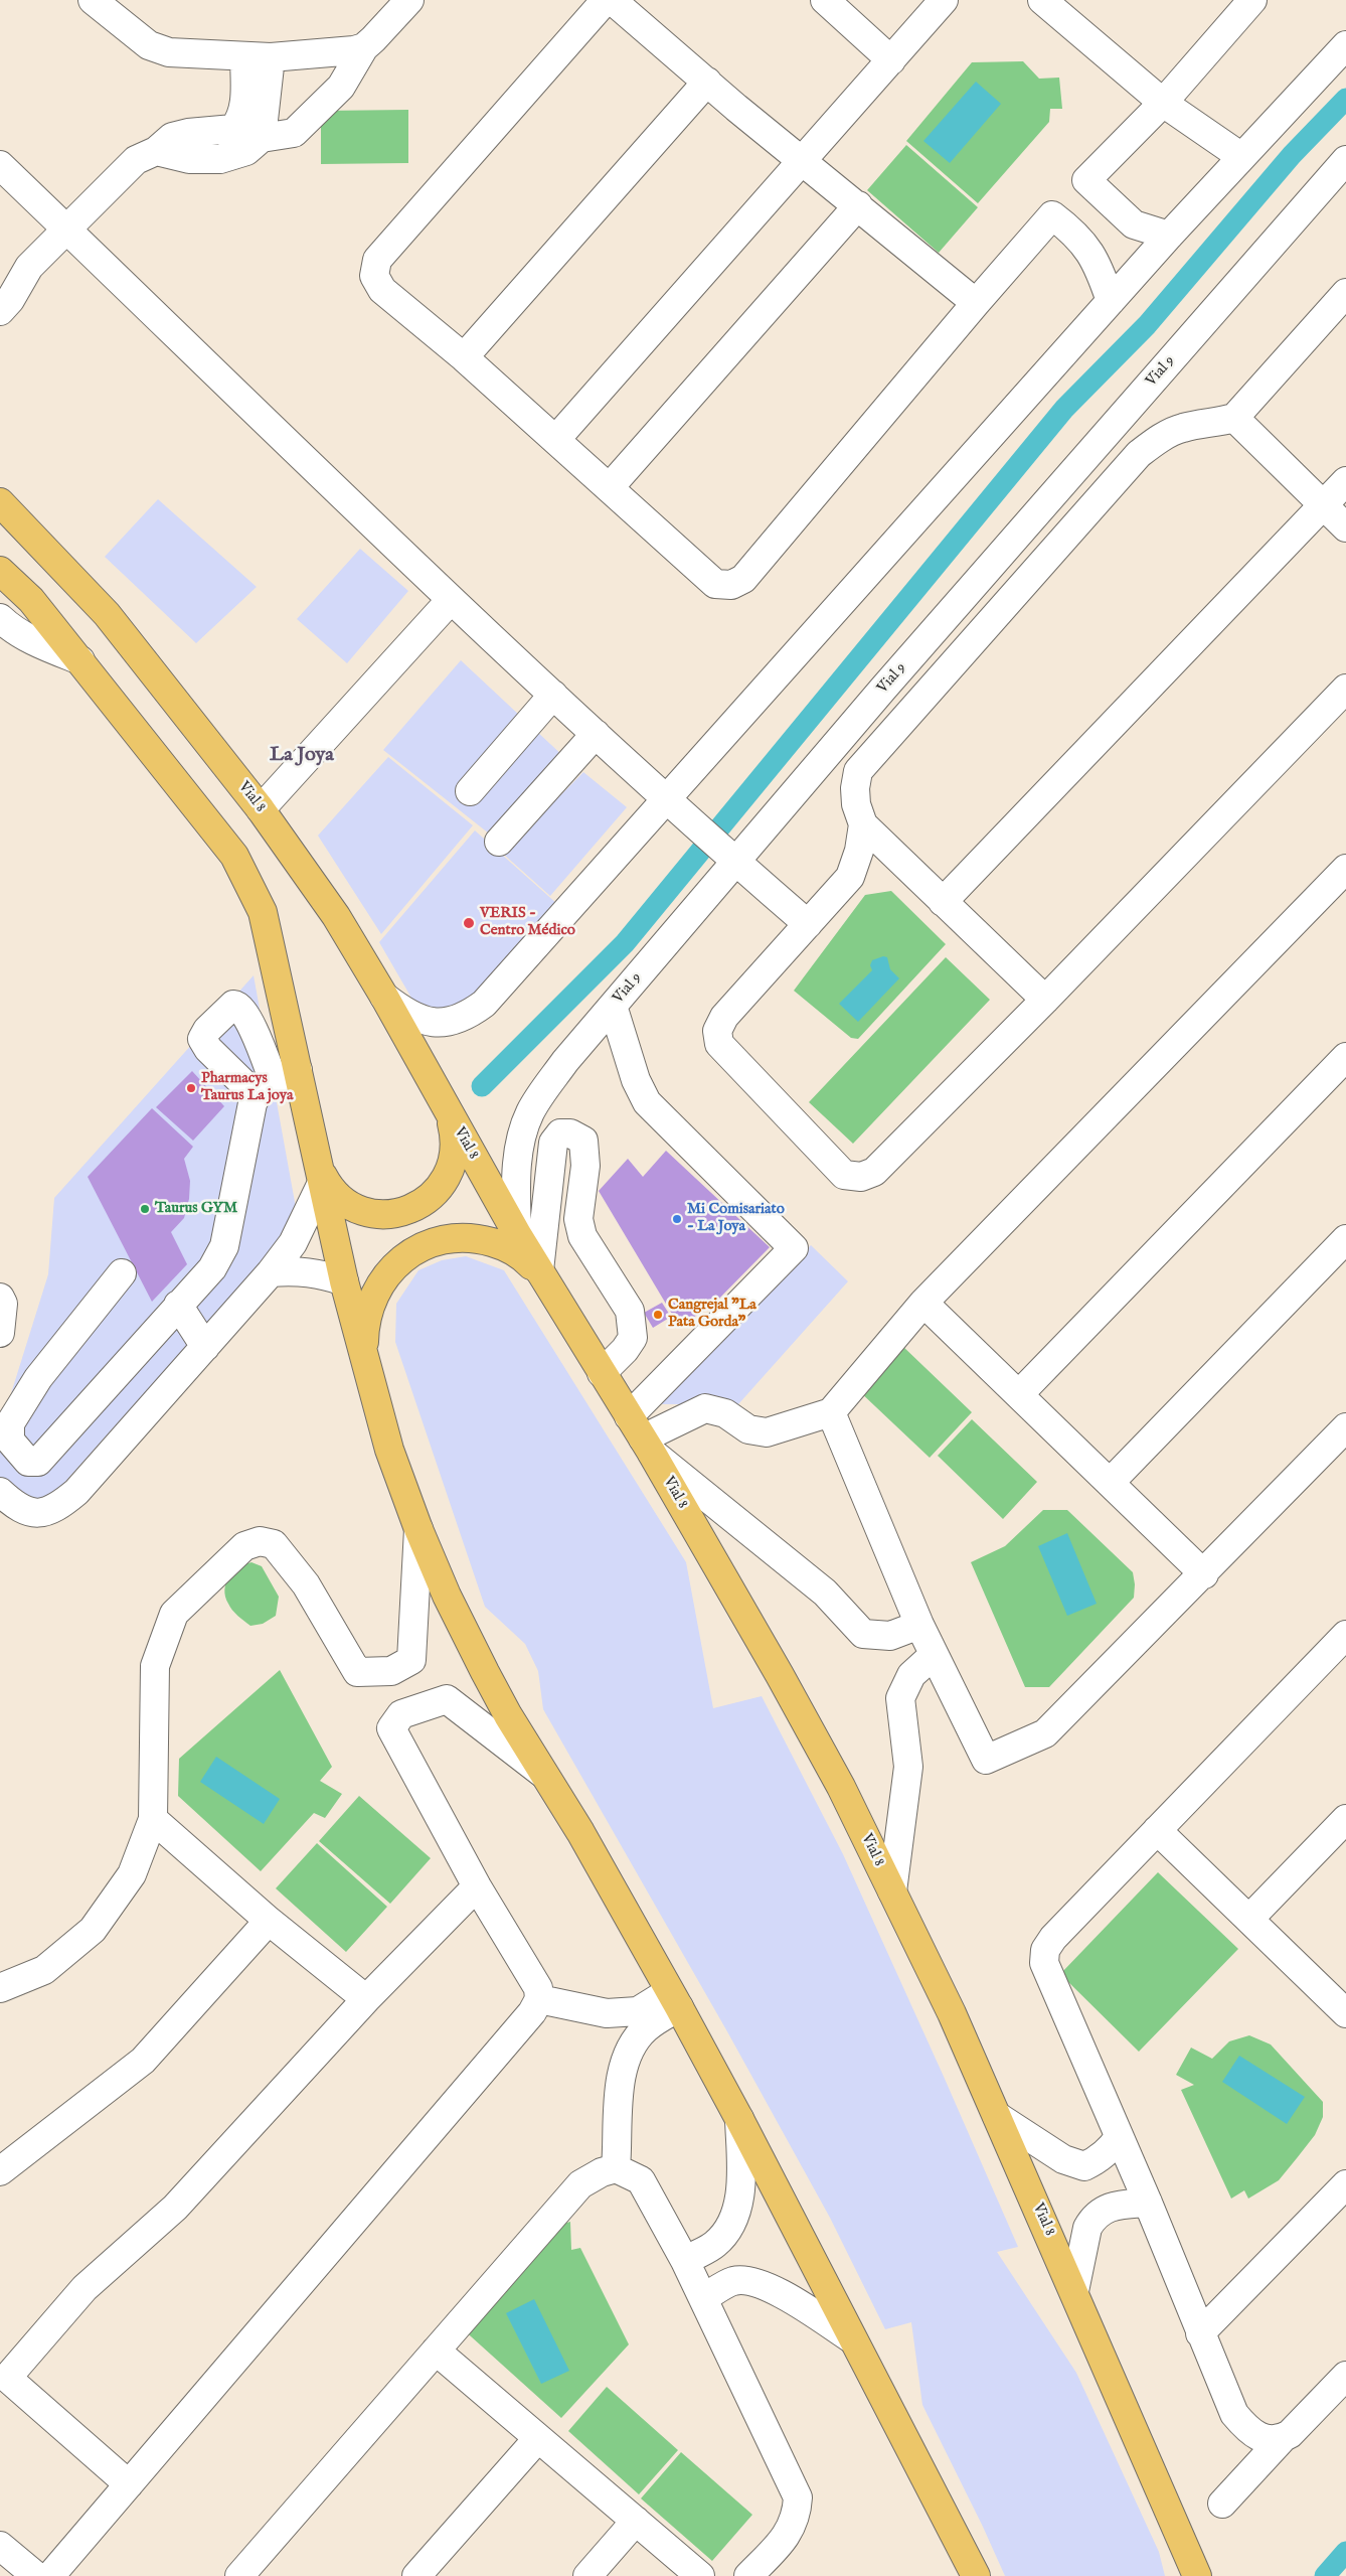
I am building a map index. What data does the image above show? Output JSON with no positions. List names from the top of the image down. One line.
{"streets":{"main road":["Vial 8"],"street":["Vial 9"]},"crossings":[["Vial 9","Vial 8"]],"districts":["La Joya"],"places":["VERIS - Centro Médico","Pharmacys Taurus La joya","Taurus GYM","Mi Comisariato - La Joya","Cangrejal \"La Pata Gorda\""]}
